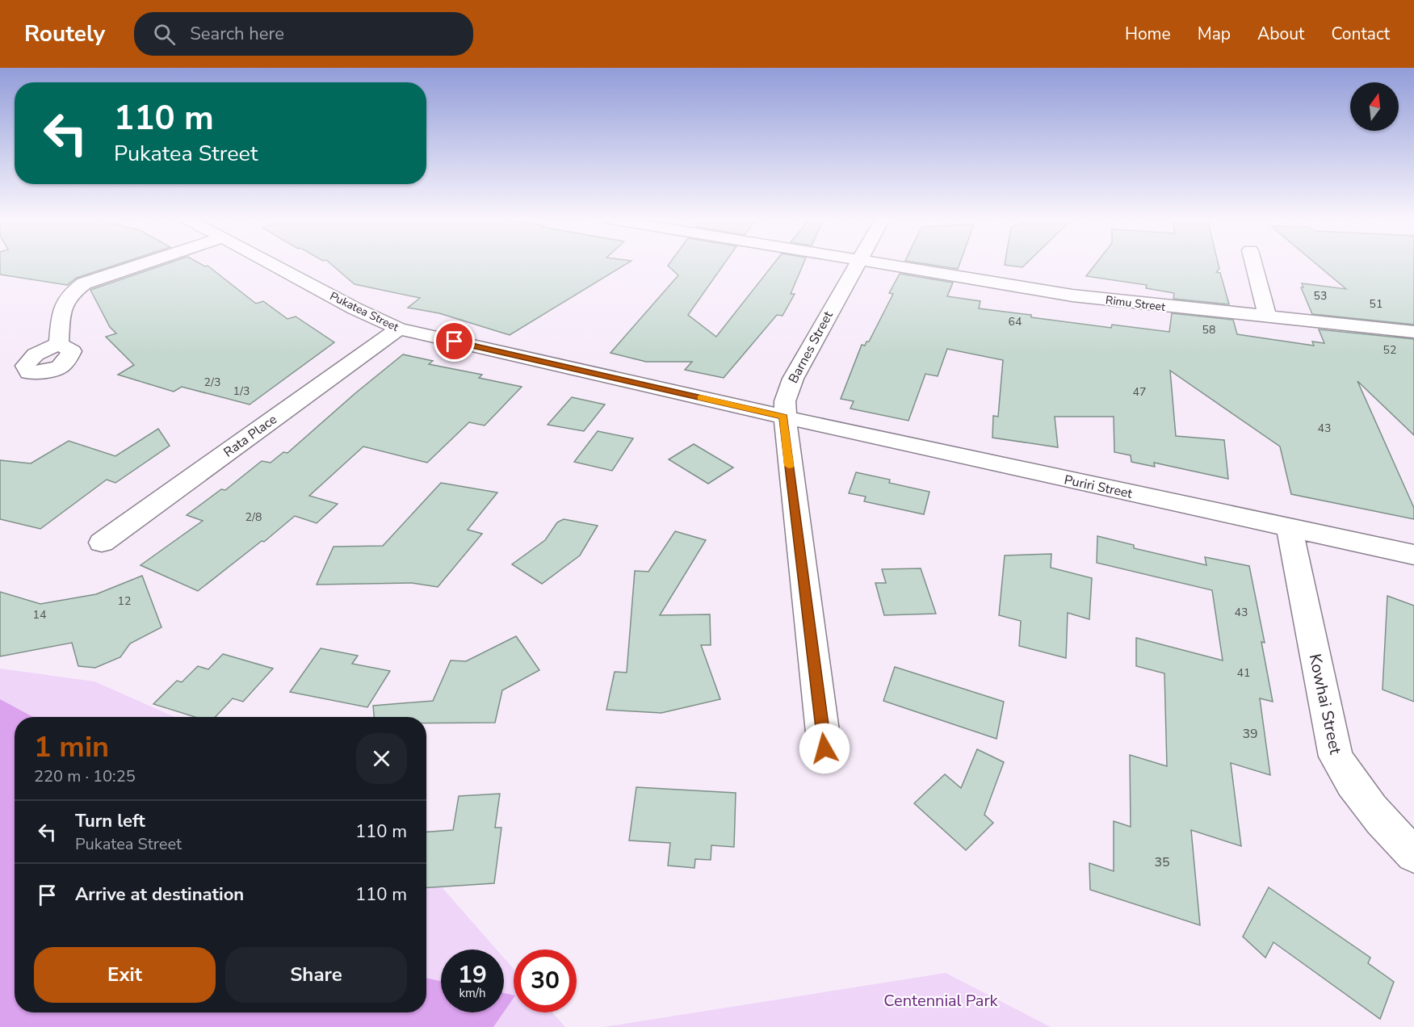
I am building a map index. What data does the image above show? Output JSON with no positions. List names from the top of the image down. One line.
{"streets":{"street":["Rimu Street","Pukatea Street","Barnes Street","Rata Place","Puriri Street","Kowhai Street"]},"crossings":[["Pukatea Street","Barnes Street"],["Pukatea Street","Rata Place"],["Pukatea Street","Puriri Street"],["Barnes Street","Puriri Street"],["Puriri Street","Kowhai Street"]],"parks":["Centennial Park"],"house_numbers":["53","51","64","58","52","2/3","1/3","47","43","2/8","12","43","14","41","39","35"],"north":"top","page":{"header":"Routely","search":"Search here","nav":["Home","Map","About","Contact"],"turn":["110 m","Pukatea Street"],"heading":["1 min","220 m · 10:25"],"list":[{"name":"Turn left","note":"Pukatea Street","value":"110 m"},{"name":"Arrive at destination","value":"110 m"}],"buttons":["Exit","Share"],"speed":"19 km/h","limit":"30"}}
